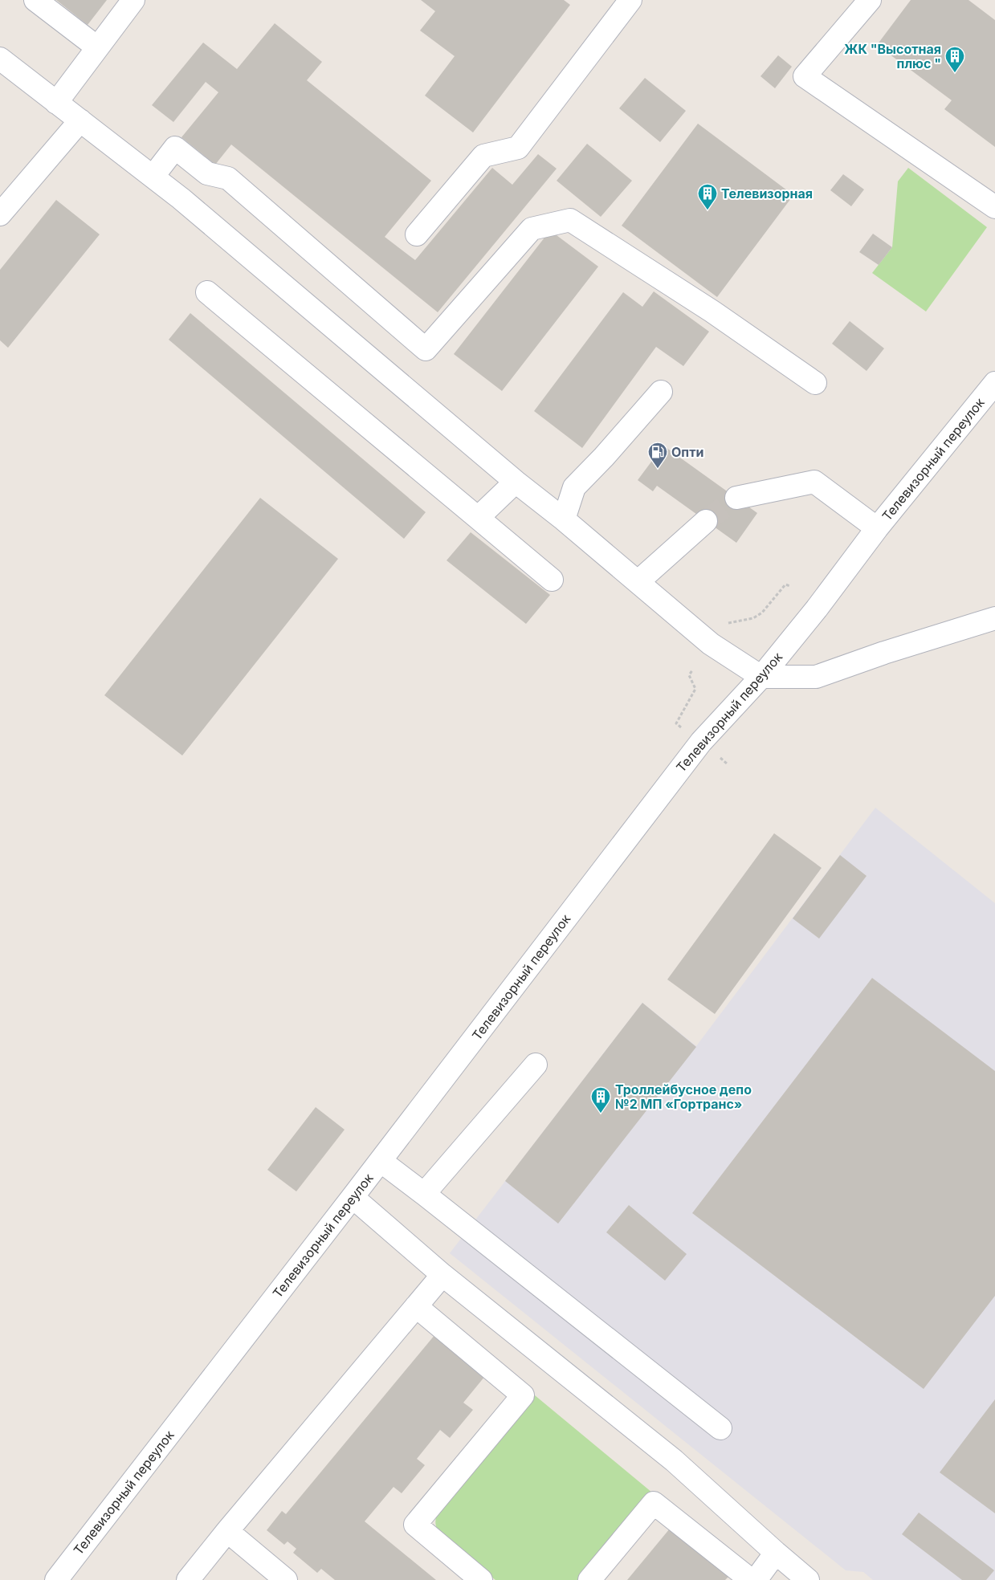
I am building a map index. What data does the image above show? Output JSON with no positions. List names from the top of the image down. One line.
{"streets":{"street":["Телевизорный переулок"]},"places":{"building":["ЖК \"Высотная плюс \"","Телевизорная","Троллейбусное депо №2 МП «Гортранс»"],"fuel station":["Опти"]}}
